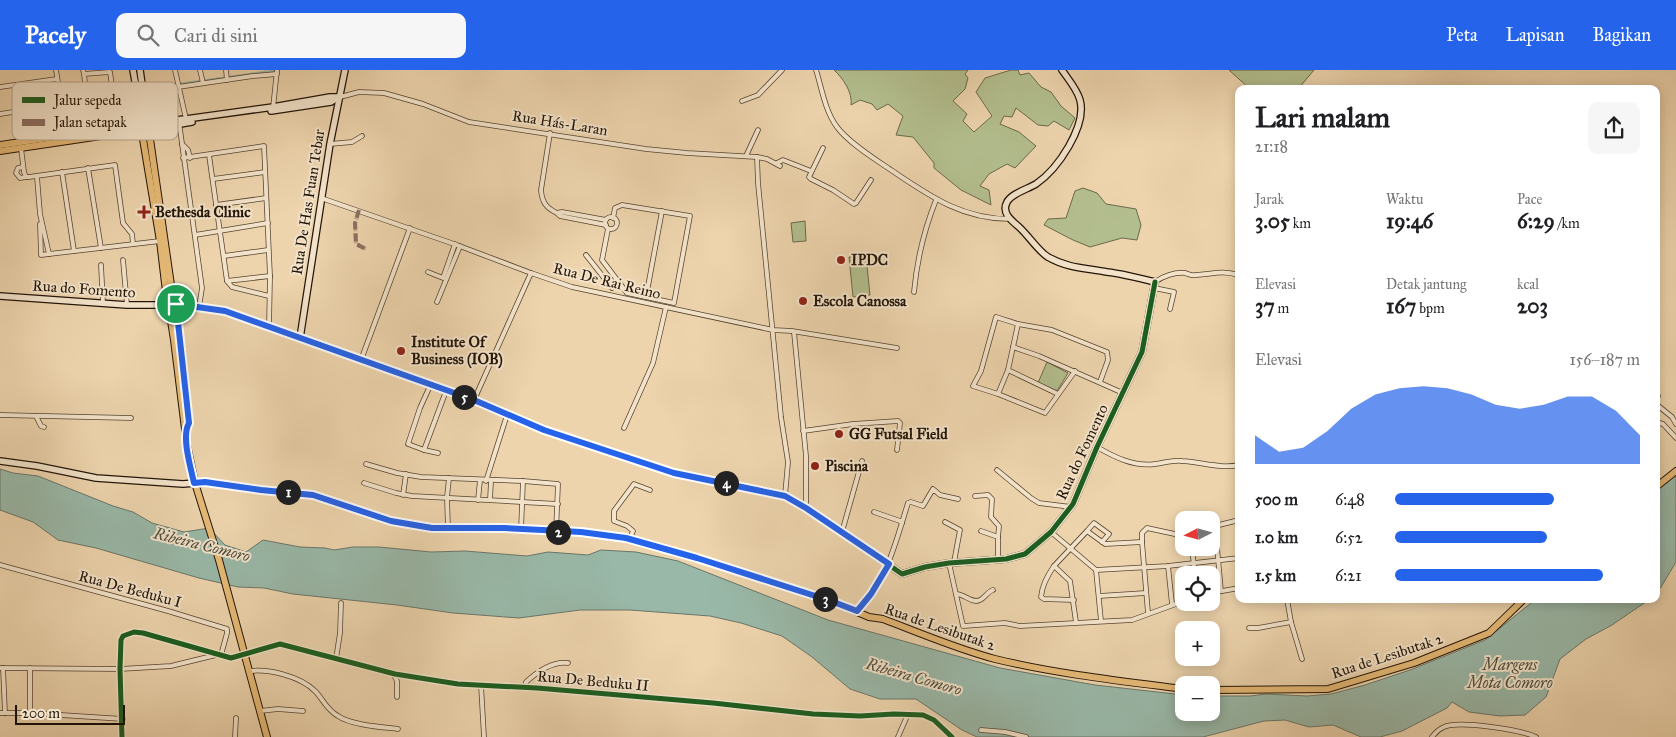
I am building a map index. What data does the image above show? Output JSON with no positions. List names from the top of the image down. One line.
{"streets":{"main road":["Rua Hás-Laran","Rua de Lesibutak 2"],"street":["Rua De Has Fuan Tebar","Rua De Rai Reino","Rua do Fomento","Rua De Beduku I","Rua De Beduku II"]},"crossings":[["Rua Hás-Laran","Rua De Has Fuan Tebar"],["Rua De Has Fuan Tebar","Rua De Rai Reino"],["Rua De Has Fuan Tebar","Rua do Fomento"]],"water":["Ribeira Comoro","Margens Mota Comoro"],"places":{"health":["Bethesda Clinic"],"other":["IPDC","Escola Canossa","Institute Of Business (IOB)","GG Futsal Field","Piscina"]},"legend":["Jalur sepeda","Jalan setapak"],"scale_bar":"200 m","north":"left","page":{"header":"Pacely","search":"Cari di sini","nav":["Peta","Lapisan","Bagikan"],"heading":["Lari malam","21:18"],"stats":[["Jarak","3.05 km"],["Waktu","19:46"],["Pace","6:29 /km"],["Elevasi","37 m"],["Detak jantung","167 bpm"],["kcal","203"]],"chart":["Elevasi","156–187 m"],"pins":["5","4","1","2","3"],"list":[{"name":"500 m","note":"6:48"},{"name":"1.0 km","note":"6:52"},{"name":"1.5 km","note":"6:21"}],"map_buttons":["+","−"],"scale":"200 m"}}
